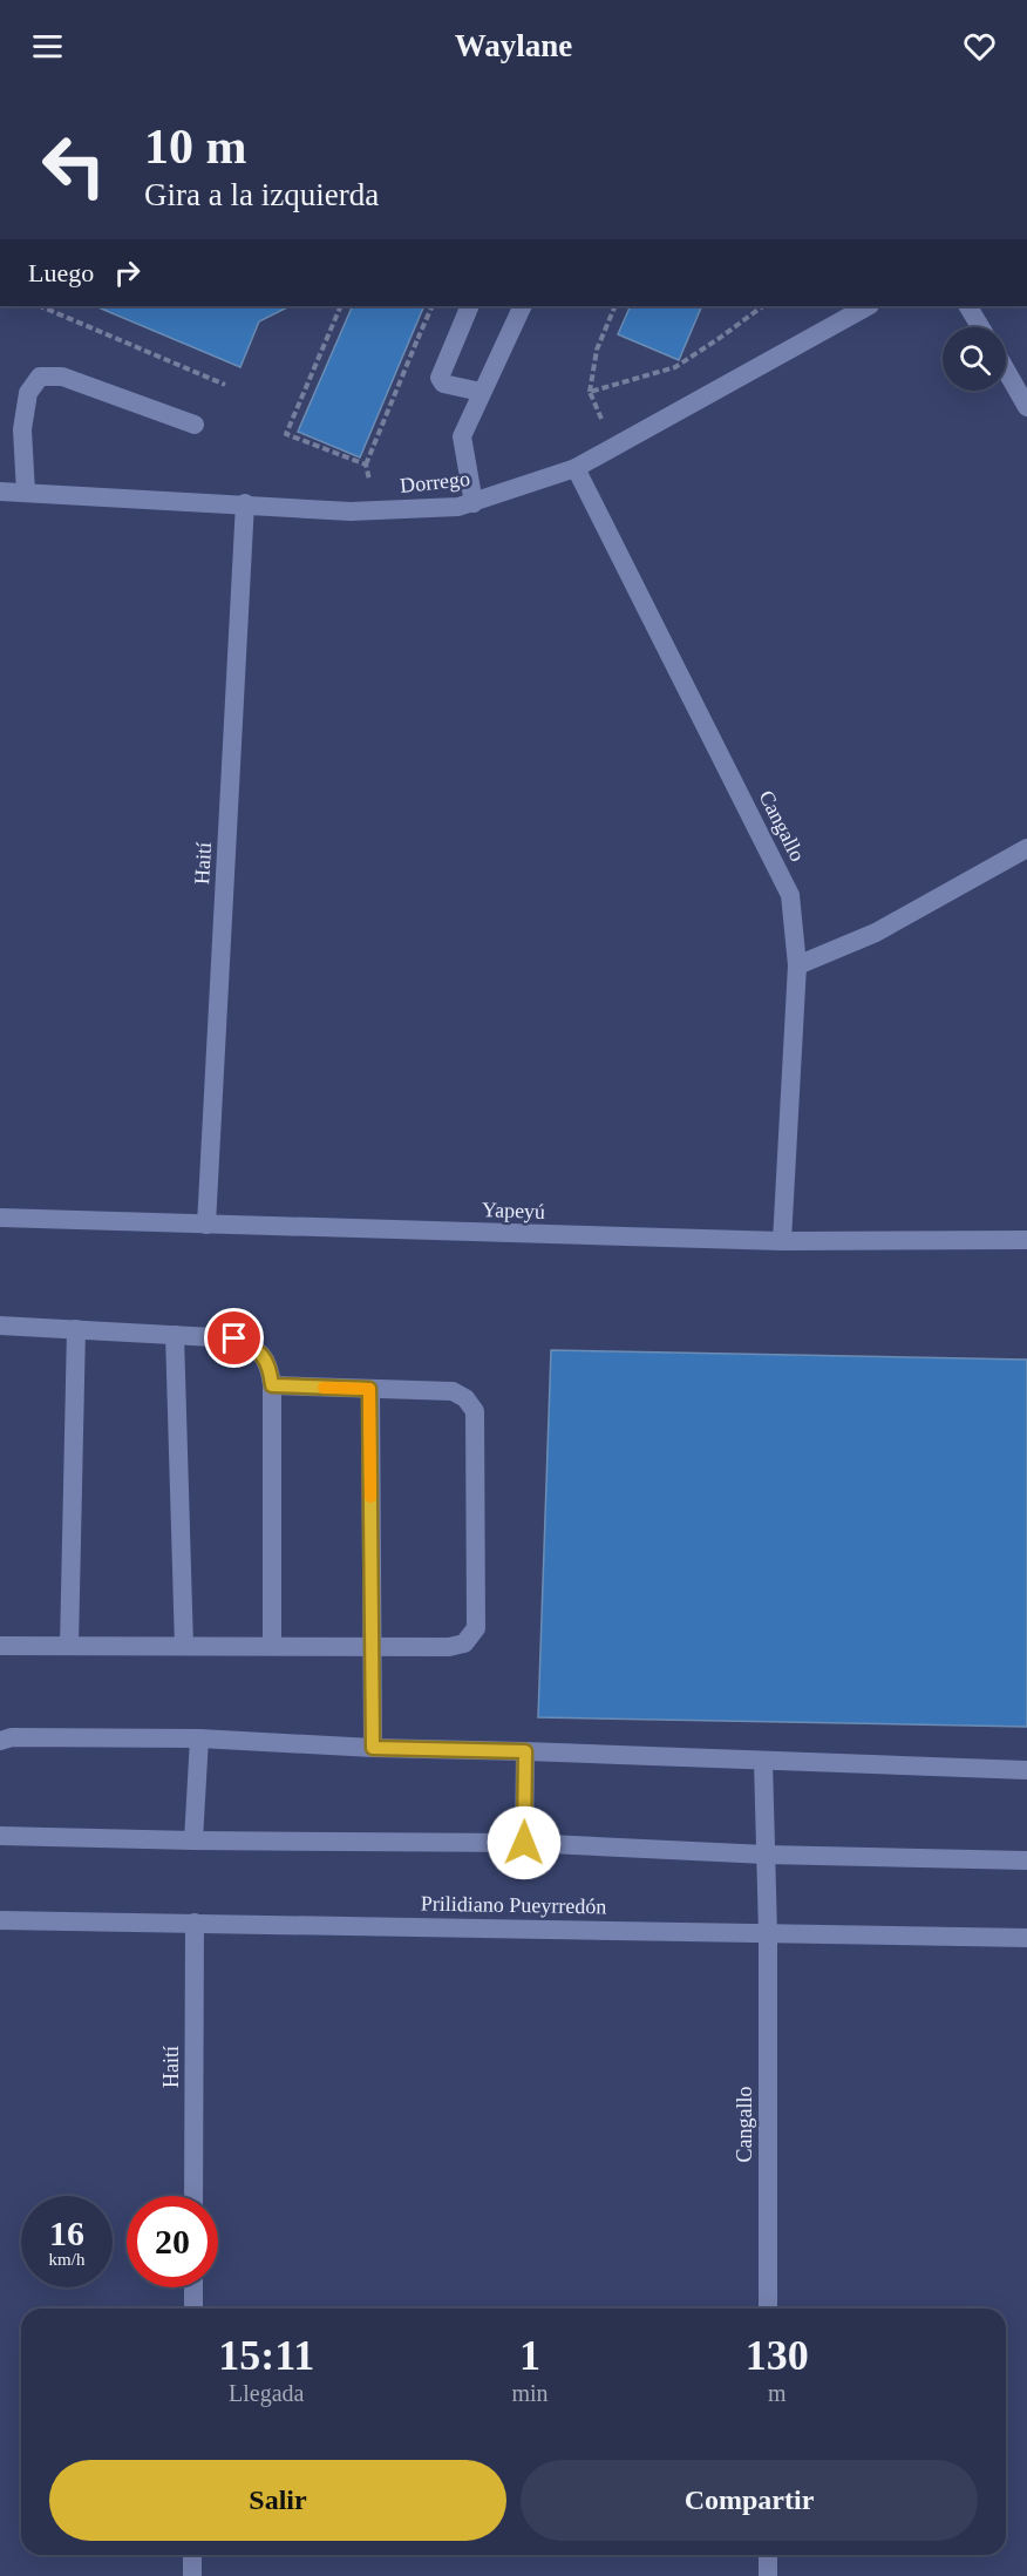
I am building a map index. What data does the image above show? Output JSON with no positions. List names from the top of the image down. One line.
{"streets":{"street":["Dorrego","Cangallo","Haití","Yapeyú","Prilidiano Pueyrredón"]},"crossings":[["Dorrego","Cangallo"],["Dorrego","Haití"],["Cangallo","Yapeyú"],["Cangallo","Prilidiano Pueyrredón"],["Haití","Yapeyú"],["Haití","Prilidiano Pueyrredón"]],"page":{"header":"Waylane","turn":["10 m","Gira a la izquierda"],"then":"Luego","speed":"16 km/h","limit":"20","eta":["15:11","Llegada","1","min","130","m"],"buttons":["Salir","Compartir"]}}
